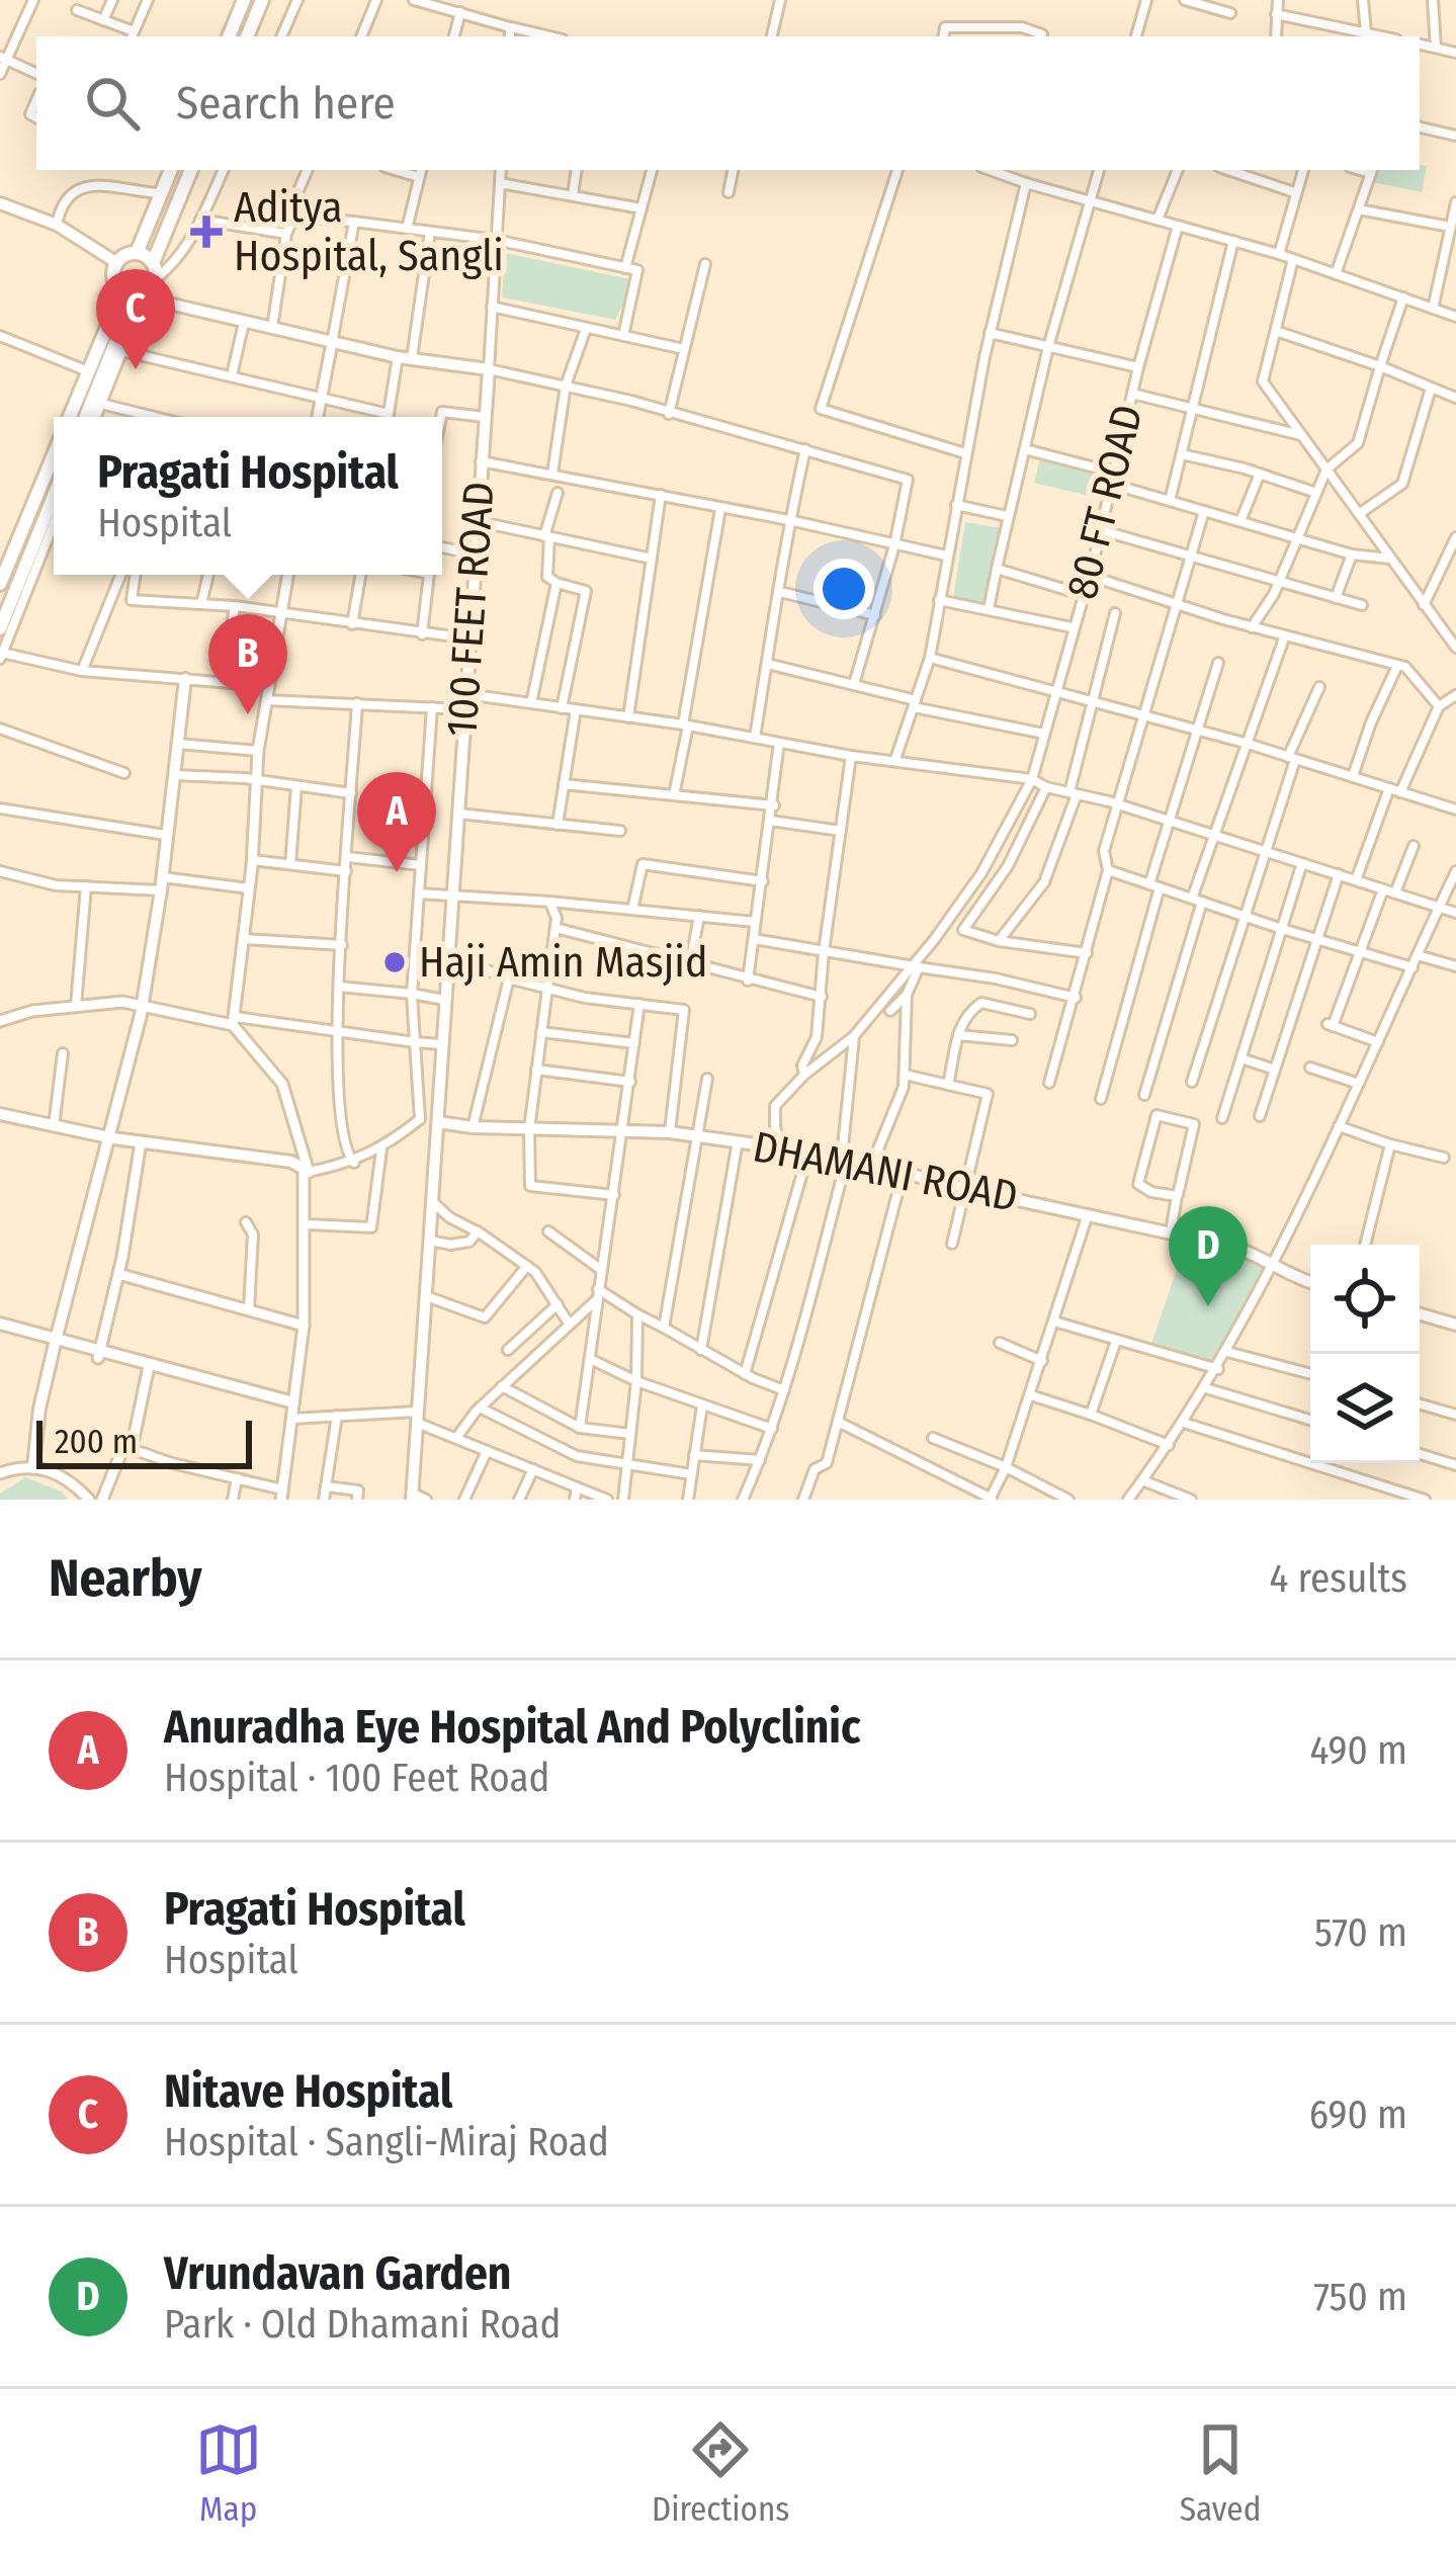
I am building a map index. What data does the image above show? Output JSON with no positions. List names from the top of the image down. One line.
{"streets":{"main road":["100 FEET ROAD","DHAMANI ROAD"],"street":["80 FT ROAD"]},"crossings":[["100 FEET ROAD","DHAMANI ROAD"]],"places":{"health":["Aditya Hospital, Sangli"],"other":["Haji Amin Masjid"]},"scale_bar":"200 m","page":{"search":"Search here","pins":["C","B","A","D"],"popup":["Pragati Hospital","Hospital"],"scale":"200 m","heading":["Nearby","4 results"],"list":[{"mark":"A","name":"Anuradha Eye Hospital And Polyclinic","note":"Hospital · 100 Feet Road","value":"490 m"},{"mark":"B","name":"Pragati Hospital","note":"Hospital","value":"570 m"},{"mark":"C","name":"Nitave Hospital","note":"Hospital · Sangli-Miraj Road","value":"690 m"},{"mark":"D","name":"Vrundavan Garden","note":"Park · Old Dhamani Road","value":"750 m"}],"nav":["Map","Directions","Saved"]}}
